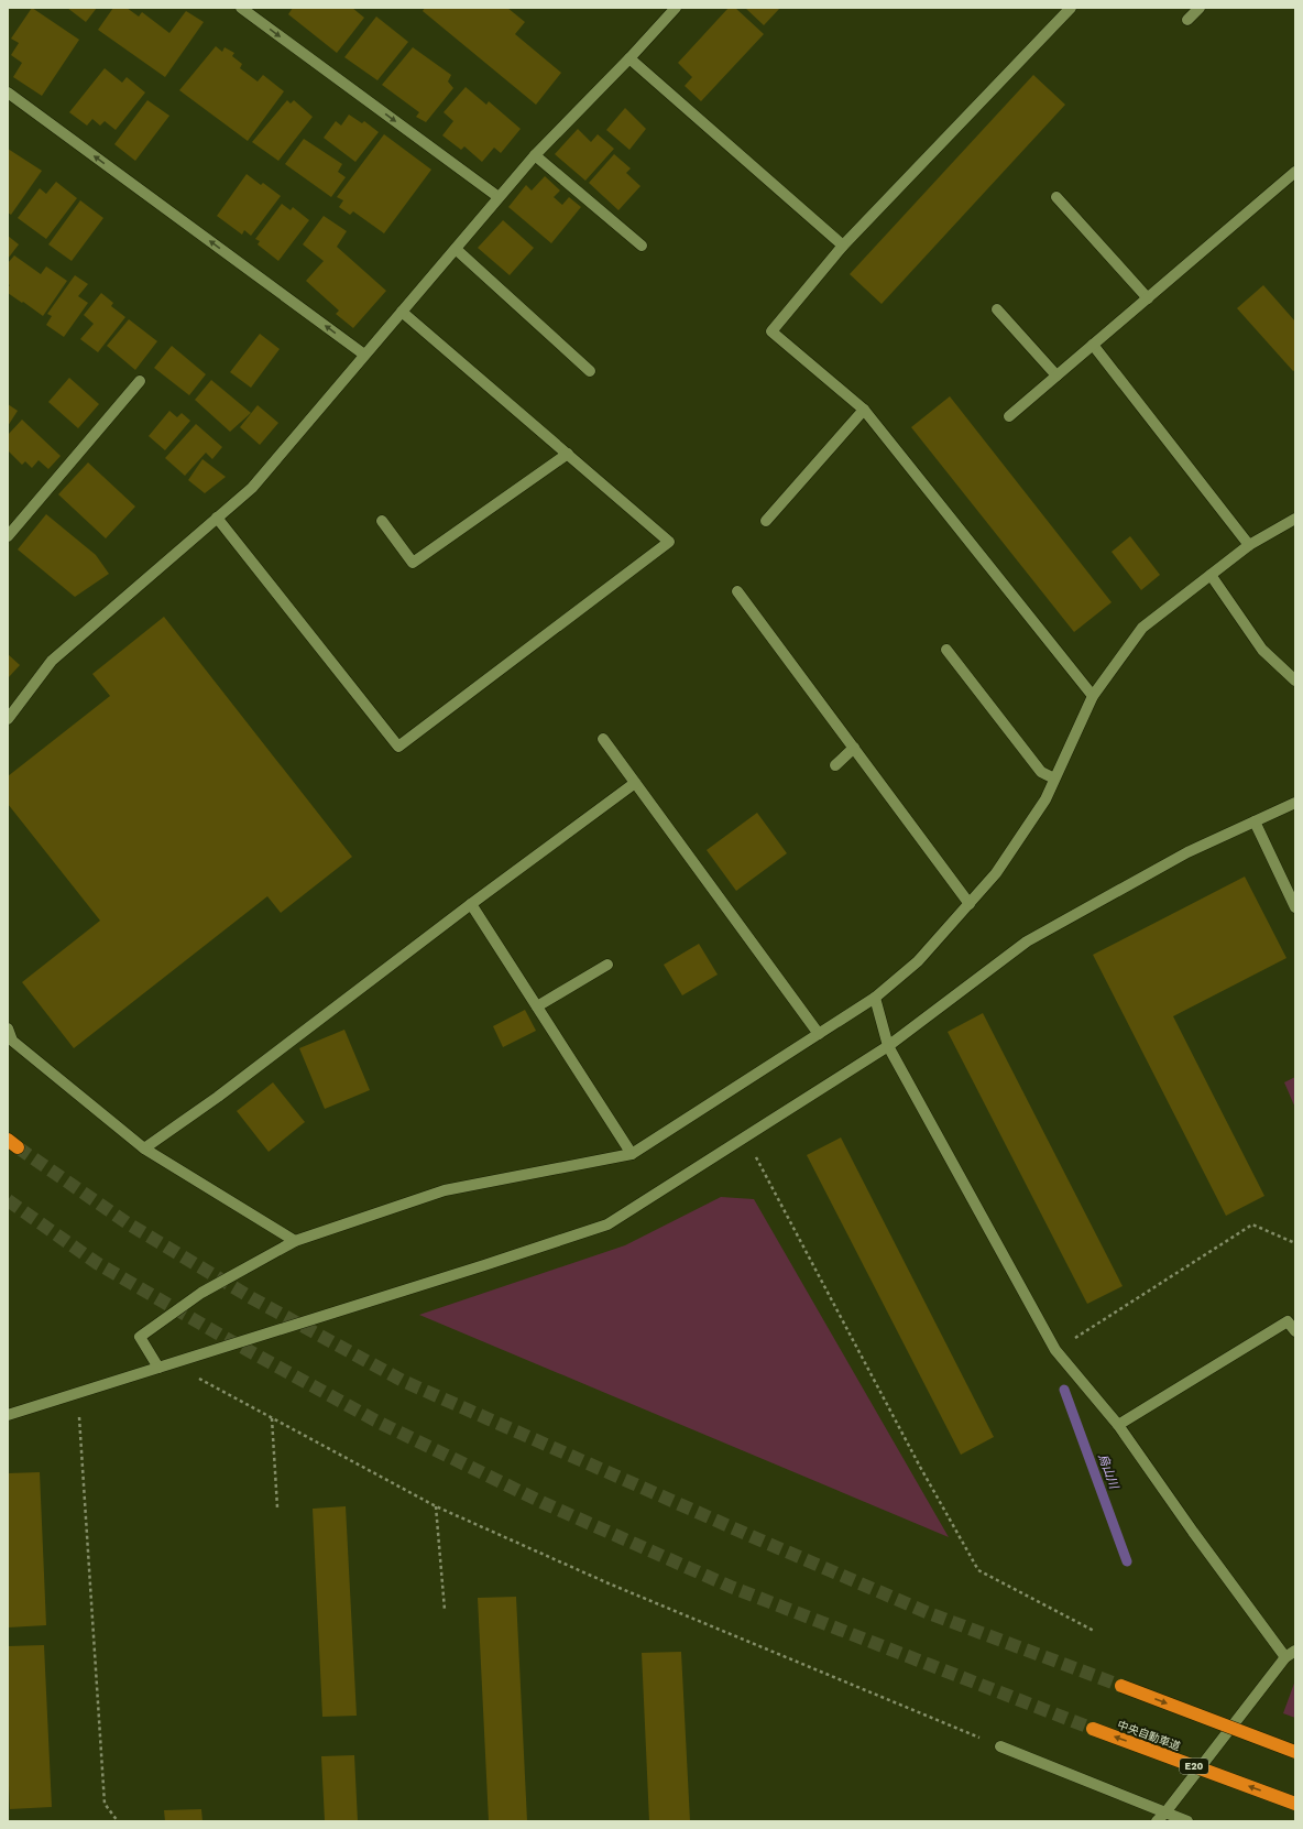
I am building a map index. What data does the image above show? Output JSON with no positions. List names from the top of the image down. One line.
{"streets":{"highway":["中央自動車道","E20"]},"water":["烏山川"]}
